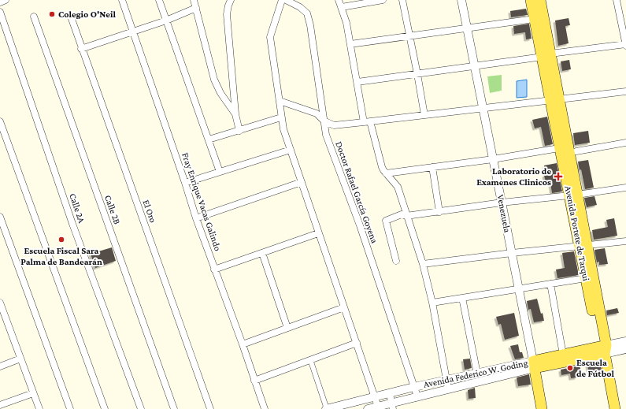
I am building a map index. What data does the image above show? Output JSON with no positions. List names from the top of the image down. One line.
{"streets":{"main road":["Venezuela","Avenida Portete de Tarqui","Avenida Federico W. Goding"],"street":["Doctor Rafael García Goyena","Fray Enrique Vacas Galindo","Calle 2A","Calle 2B","El Oro"]},"crossings":[["Doctor Rafael García Goyena","Avenida Federico W. Goding"],["Venezuela","Avenida Federico W. Goding"],["Avenida Portete de Tarqui","Avenida Federico W. Goding"]],"places":{"other":["Colegio O'Neil","Escuela Fiscal Sara Palma de Bandearán","Escuela de Fútbol"],"health":["Laboratorio de Examenes Clinicos"]}}
